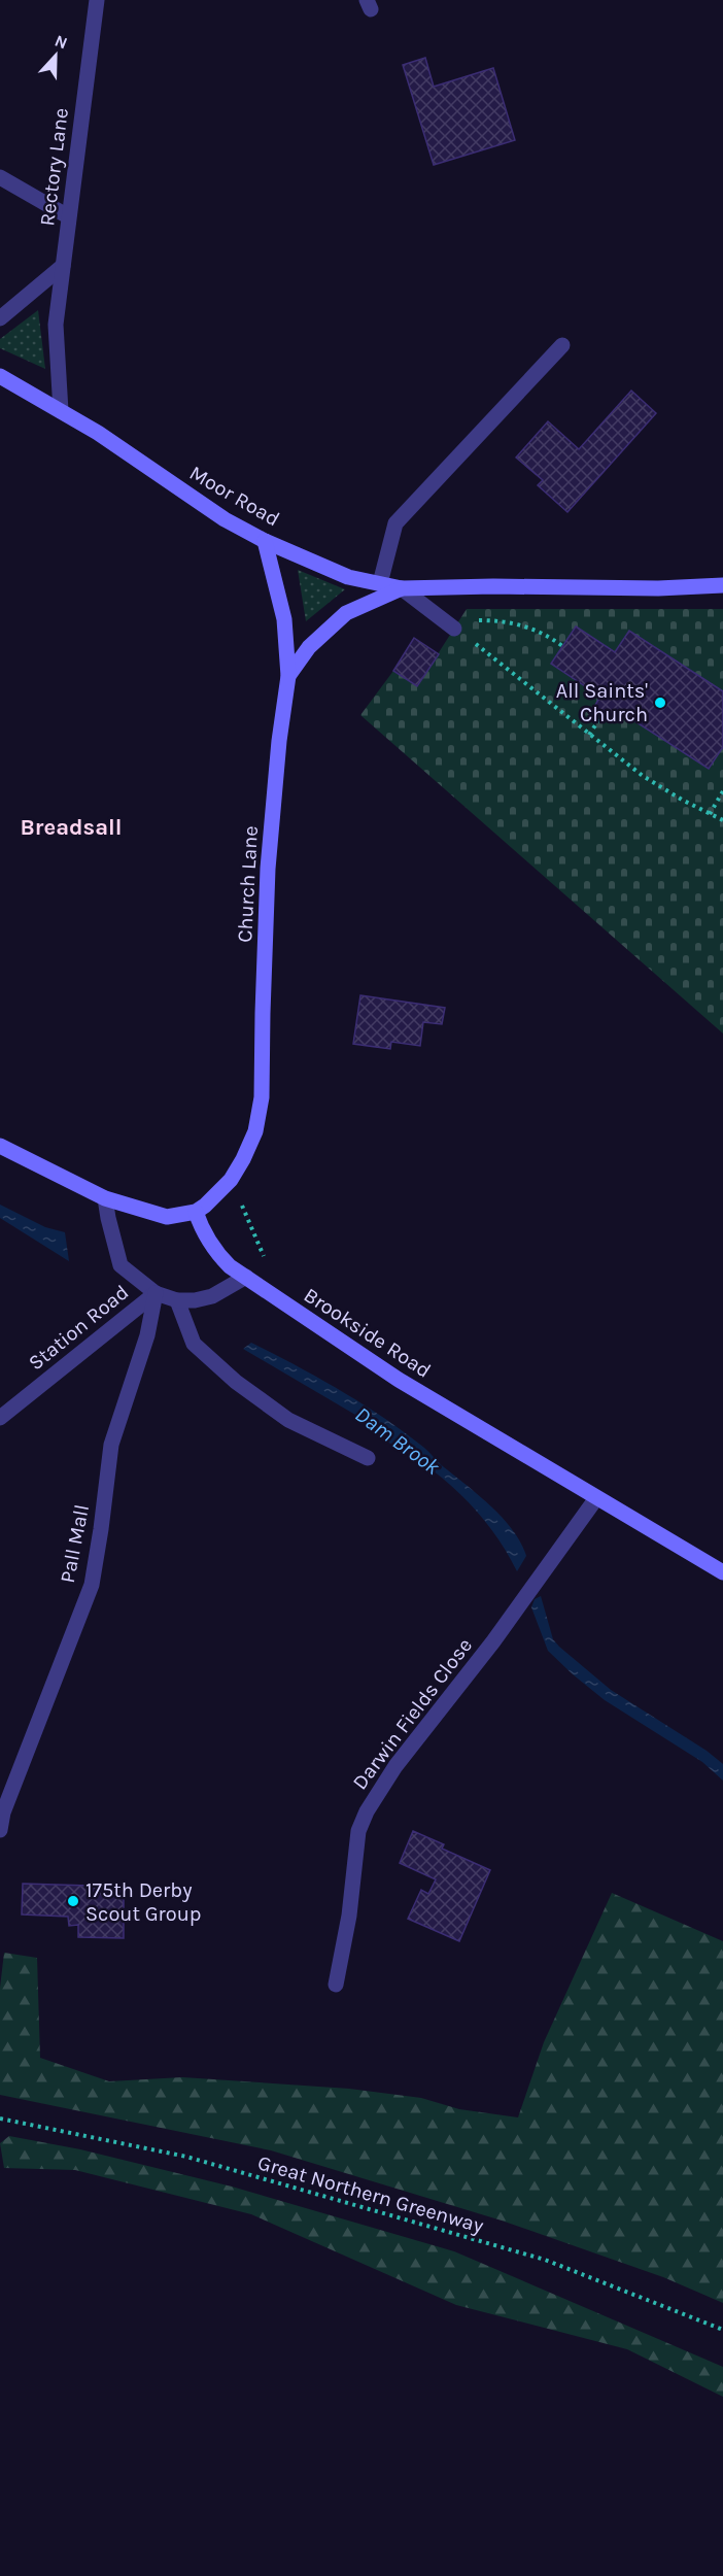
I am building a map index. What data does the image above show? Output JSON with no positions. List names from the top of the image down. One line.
{"streets":{"street":["Rectory Lane","Moor Road","Church Lane","Station Road","Brookside Road","Pall Mall","Darwin Fields Close"],"path":["Great Northern Greenway"]},"crossings":[["Rectory Lane","Moor Road"],["Moor Road","Church Lane"],["Church Lane","Brookside Road"],["Station Road","Brookside Road"],["Station Road","Pall Mall"],["Brookside Road","Darwin Fields Close"]],"districts":["Breadsall"],"water":["Dam Brook"],"places":["All Saints' Church","175th Derby Scout Group"],"north":"top"}
